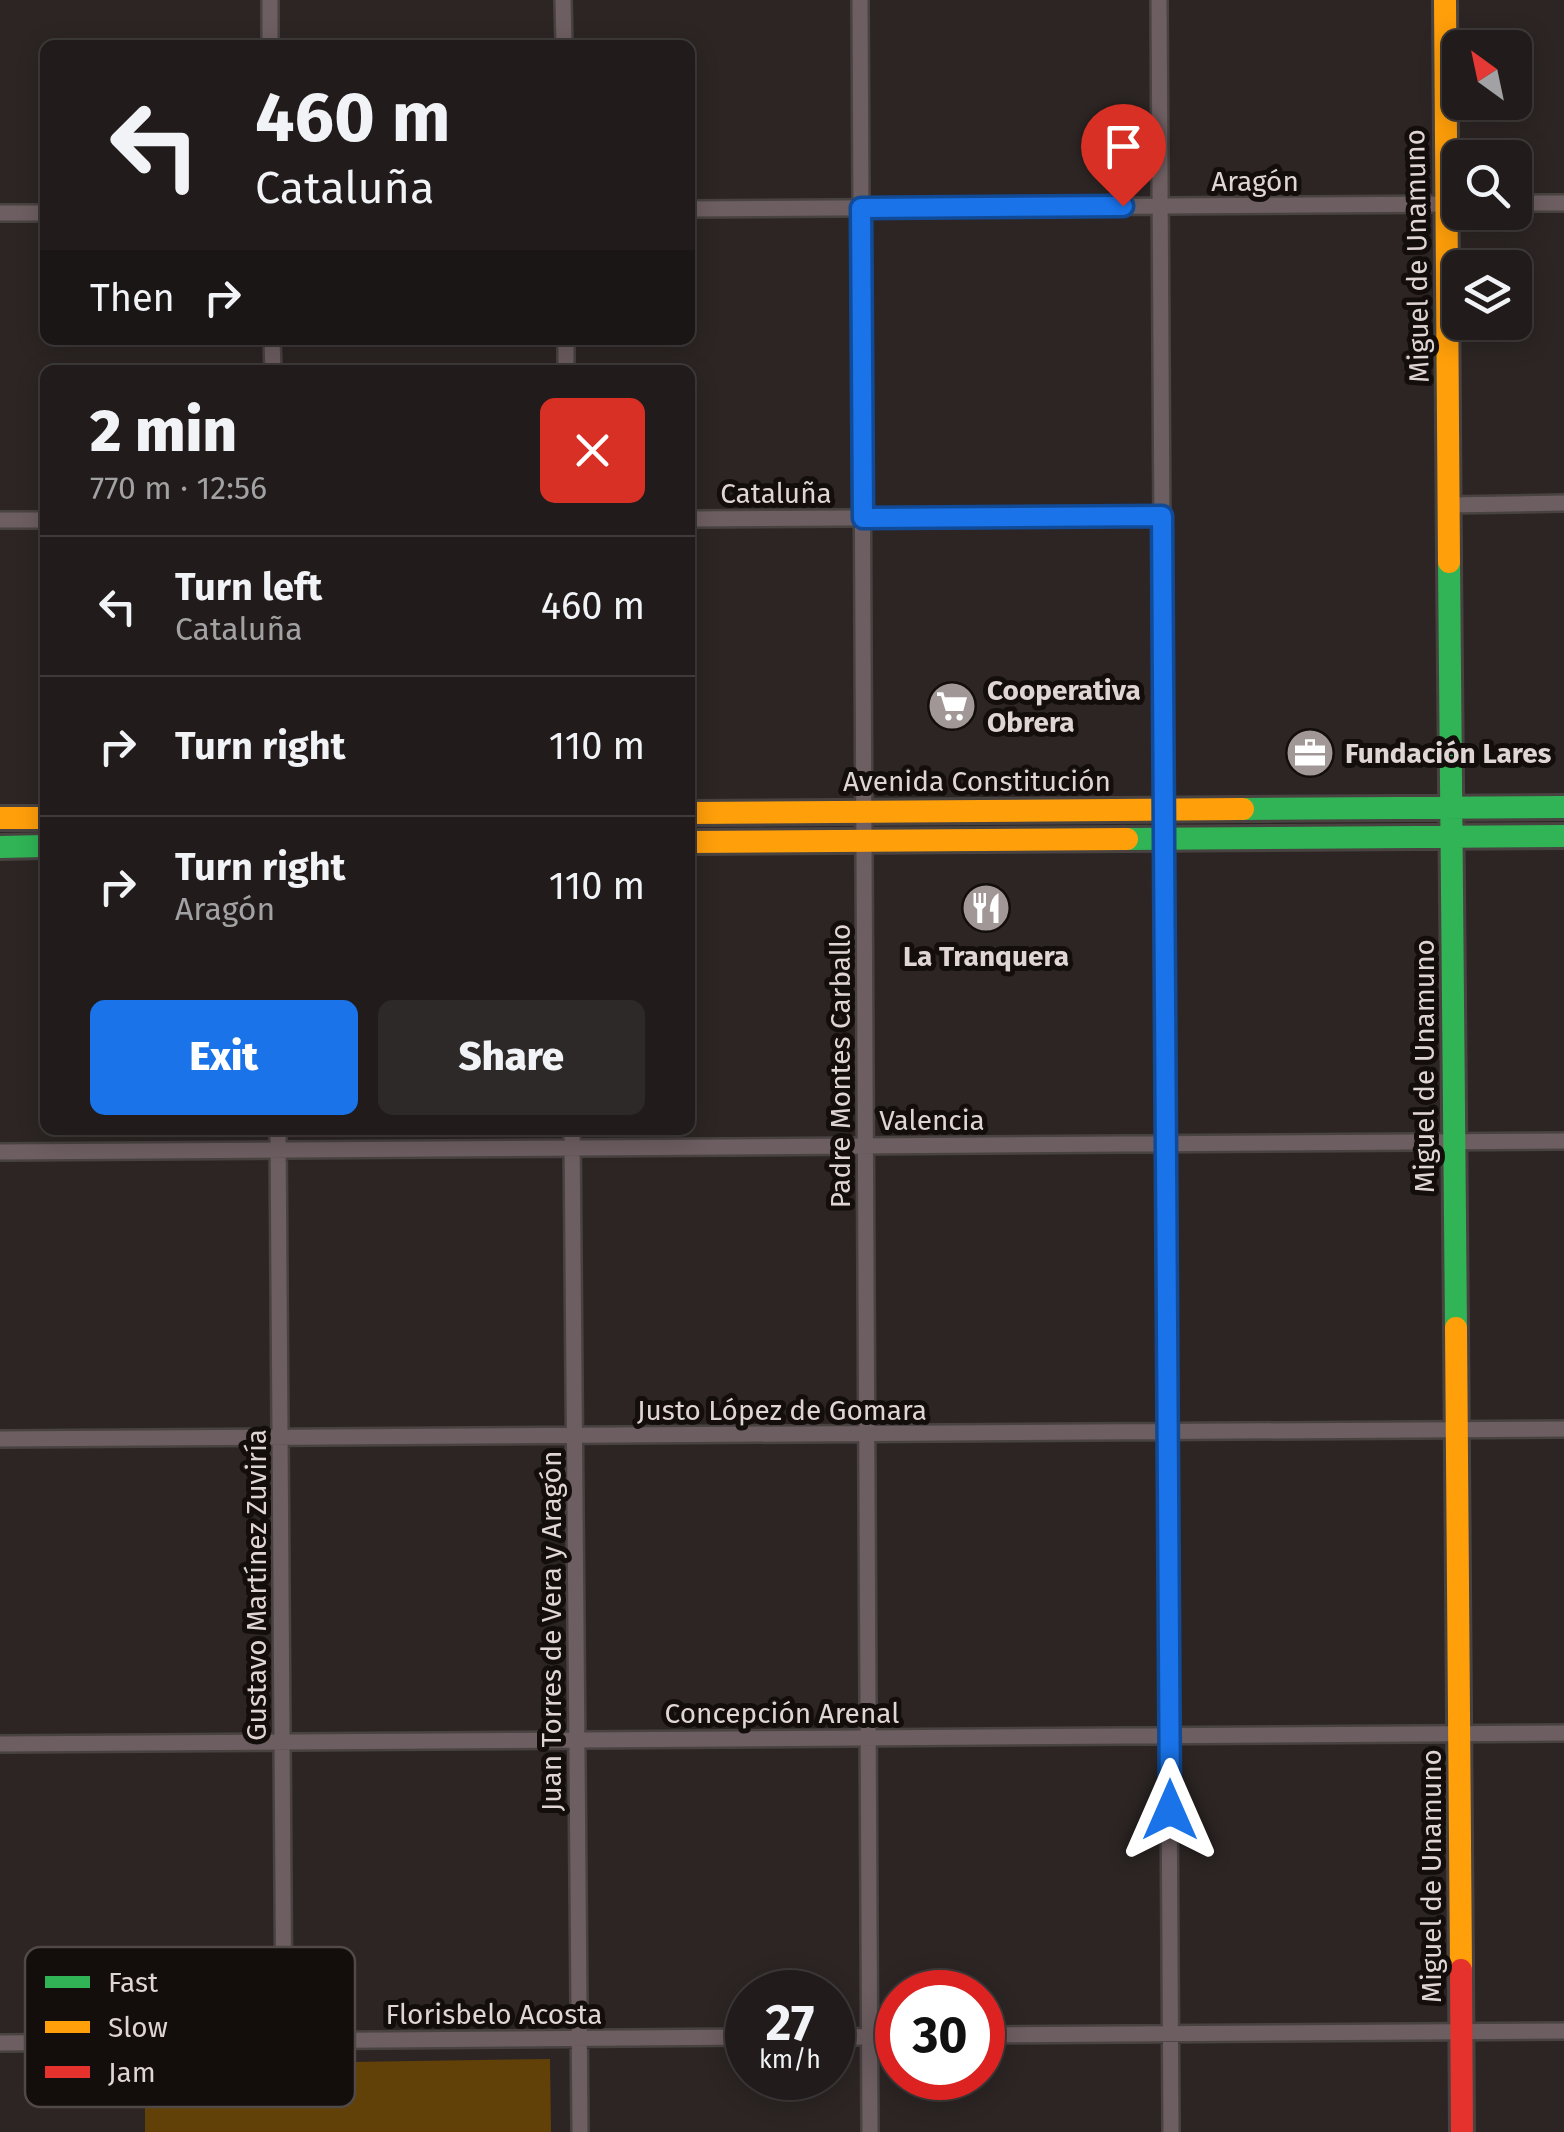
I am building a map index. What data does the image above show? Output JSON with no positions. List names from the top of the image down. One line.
{"streets":{"street":["Aragón","Miguel de Unamuno","Cataluña","Avenida Constitución","Padre Montes Carballo","Valencia","Justo López de Gomara","Gustavo Martínez Zuviría","Juan Torres de Vera y Aragón","Concepción Arenal","Florisbelo Acosta"]},"crossings":[["Aragón","Padre Montes Carballo"],["Miguel de Unamuno","Avenida Constitución"],["Miguel de Unamuno","Valencia"],["Miguel de Unamuno","Justo López de Gomara"],["Miguel de Unamuno","Concepción Arenal"],["Cataluña","Padre Montes Carballo"],["Avenida Constitución","Padre Montes Carballo"],["Padre Montes Carballo","Valencia"],["Padre Montes Carballo","Justo López de Gomara"],["Padre Montes Carballo","Concepción Arenal"],["Valencia","Gustavo Martínez Zuviría"],["Valencia","Juan Torres de Vera y Aragón"],["Justo López de Gomara","Gustavo Martínez Zuviría"],["Justo López de Gomara","Juan Torres de Vera y Aragón"],["Gustavo Martínez Zuviría","Concepción Arenal"],["Juan Torres de Vera y Aragón","Concepción Arenal"],["Juan Torres de Vera y Aragón","Florisbelo Acosta"]],"places":{"supermarket":["Cooperativa Obrera"],"office":["Fundación Lares"],"restaurant":["La Tranquera"]},"legend":["Fast","Slow","Jam"],"north":"top left","page":{"turn":["460 m","Cataluña"],"then":"Then","heading":["2 min","770 m · 12:56"],"list":[{"name":"Turn left","note":"Cataluña","value":"460 m"},{"name":"Turn right","value":"110 m"},{"name":"Turn right","note":"Aragón","value":"110 m"}],"buttons":["Exit","Share"],"speed":"27 km/h","limit":"30"}}
